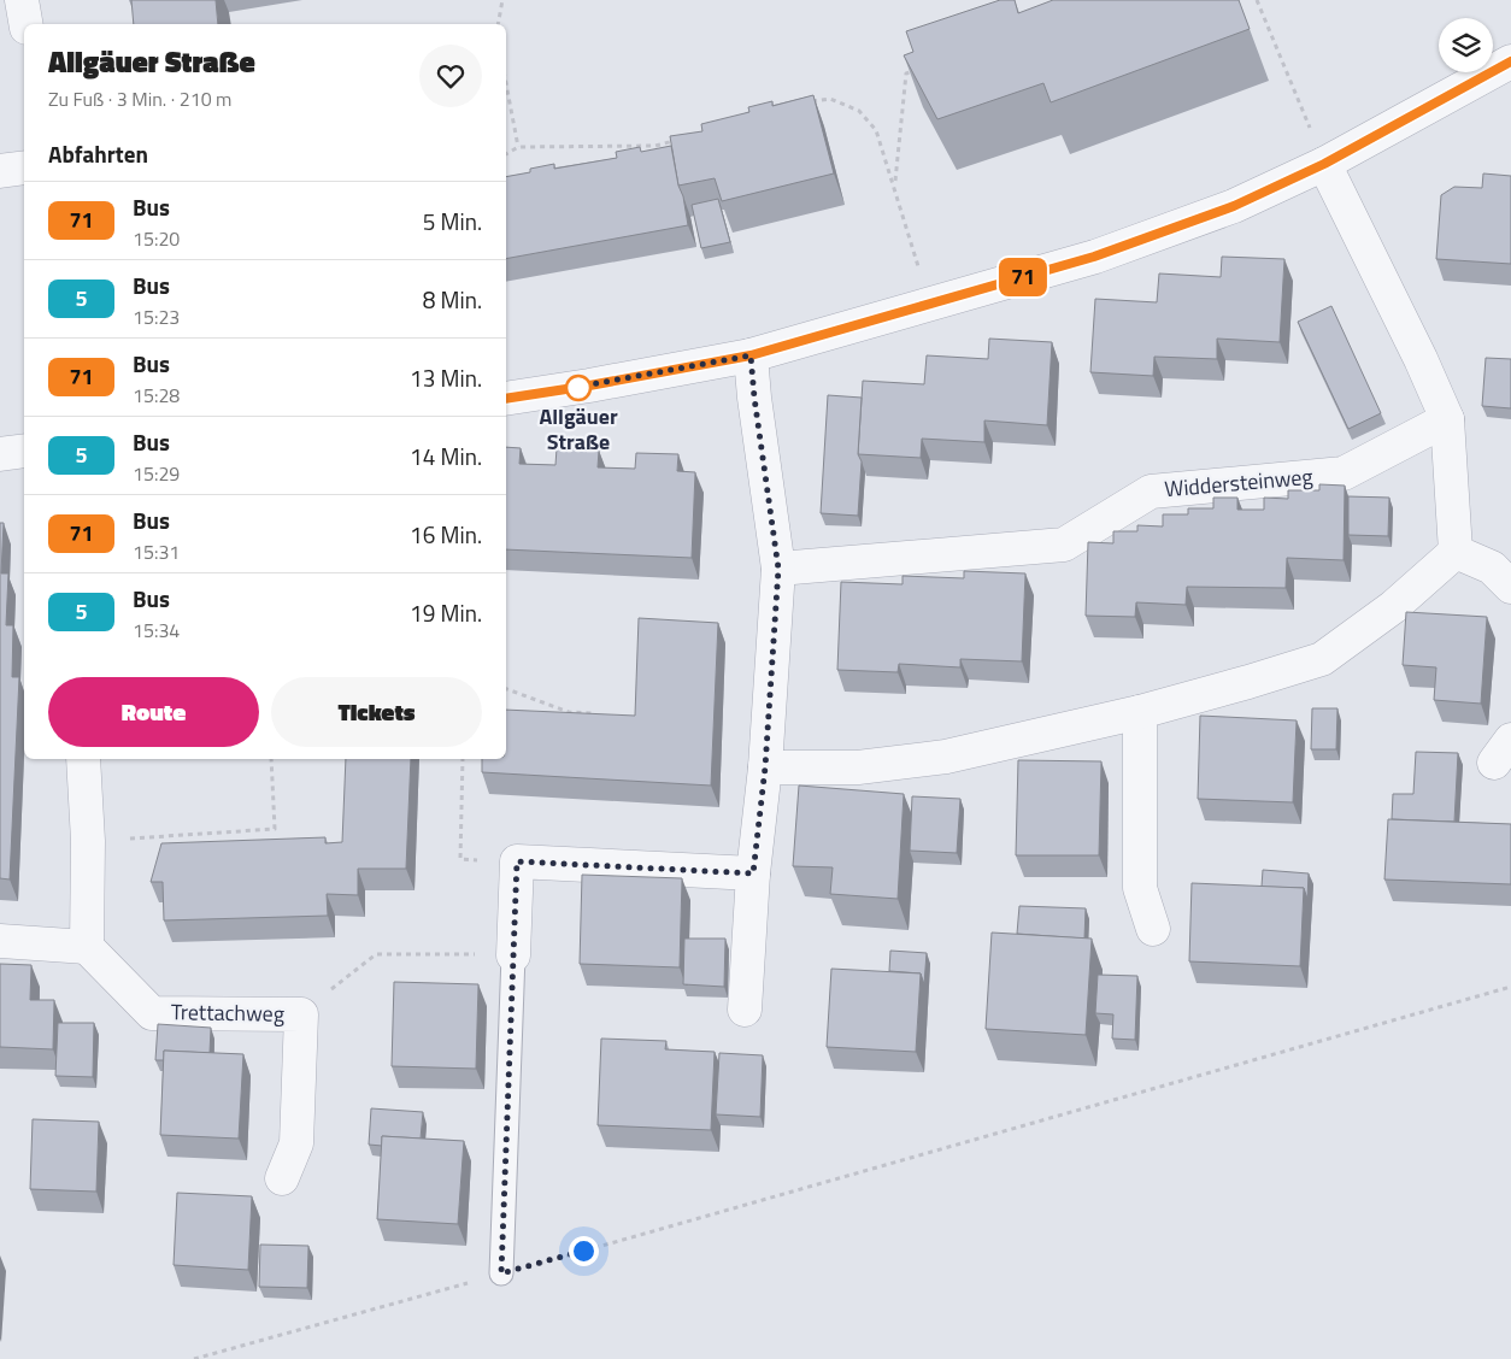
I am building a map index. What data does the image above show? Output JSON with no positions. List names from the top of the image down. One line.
{"streets":{"street":["Widdersteinweg","Trettachweg"]},"places":["Allgäuer Straße"],"lines":["bus line 71"],"page":{"on_map":"71","heading":[["Allgäuer Straße","Zu Fuß · 3 Min. · 210 m"],"Abfahrten"],"list":[{"mark":"71","name":"Bus","note":"15:20","value":"5 Min."},{"mark":"5","name":"Bus","note":"15:23","value":"8 Min."},{"mark":"71","name":"Bus","note":"15:28","value":"13 Min."},{"mark":"5","name":"Bus","note":"15:29","value":"14 Min."},{"mark":"71","name":"Bus","note":"15:31","value":"16 Min."},{"mark":"5","name":"Bus","note":"15:34","value":"19 Min."}],"buttons":["Route","Tickets"]}}
